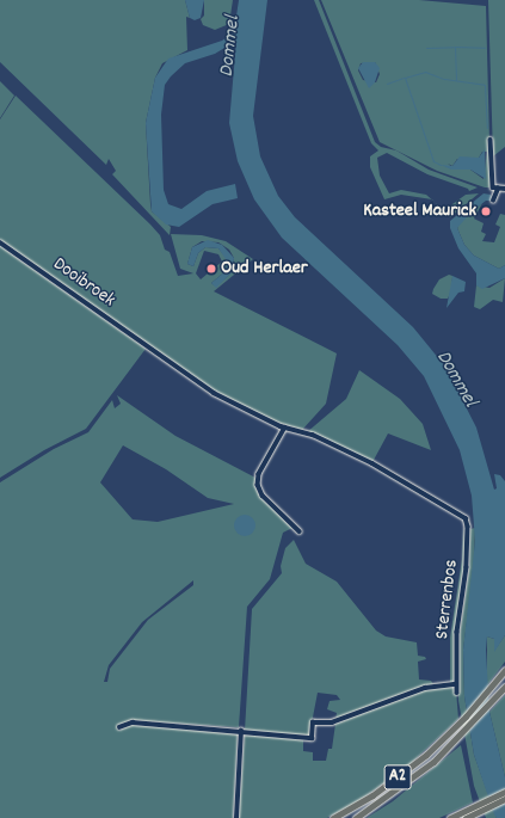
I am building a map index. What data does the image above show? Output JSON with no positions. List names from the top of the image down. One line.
{"streets":{"highway":["A2"],"street":["Dooibroek","Sterrenbos"]},"crossings":[["Dooibroek","Sterrenbos"]],"water":["Dommel"],"places":["Kasteel Maurick","Oud Herlaer"]}
